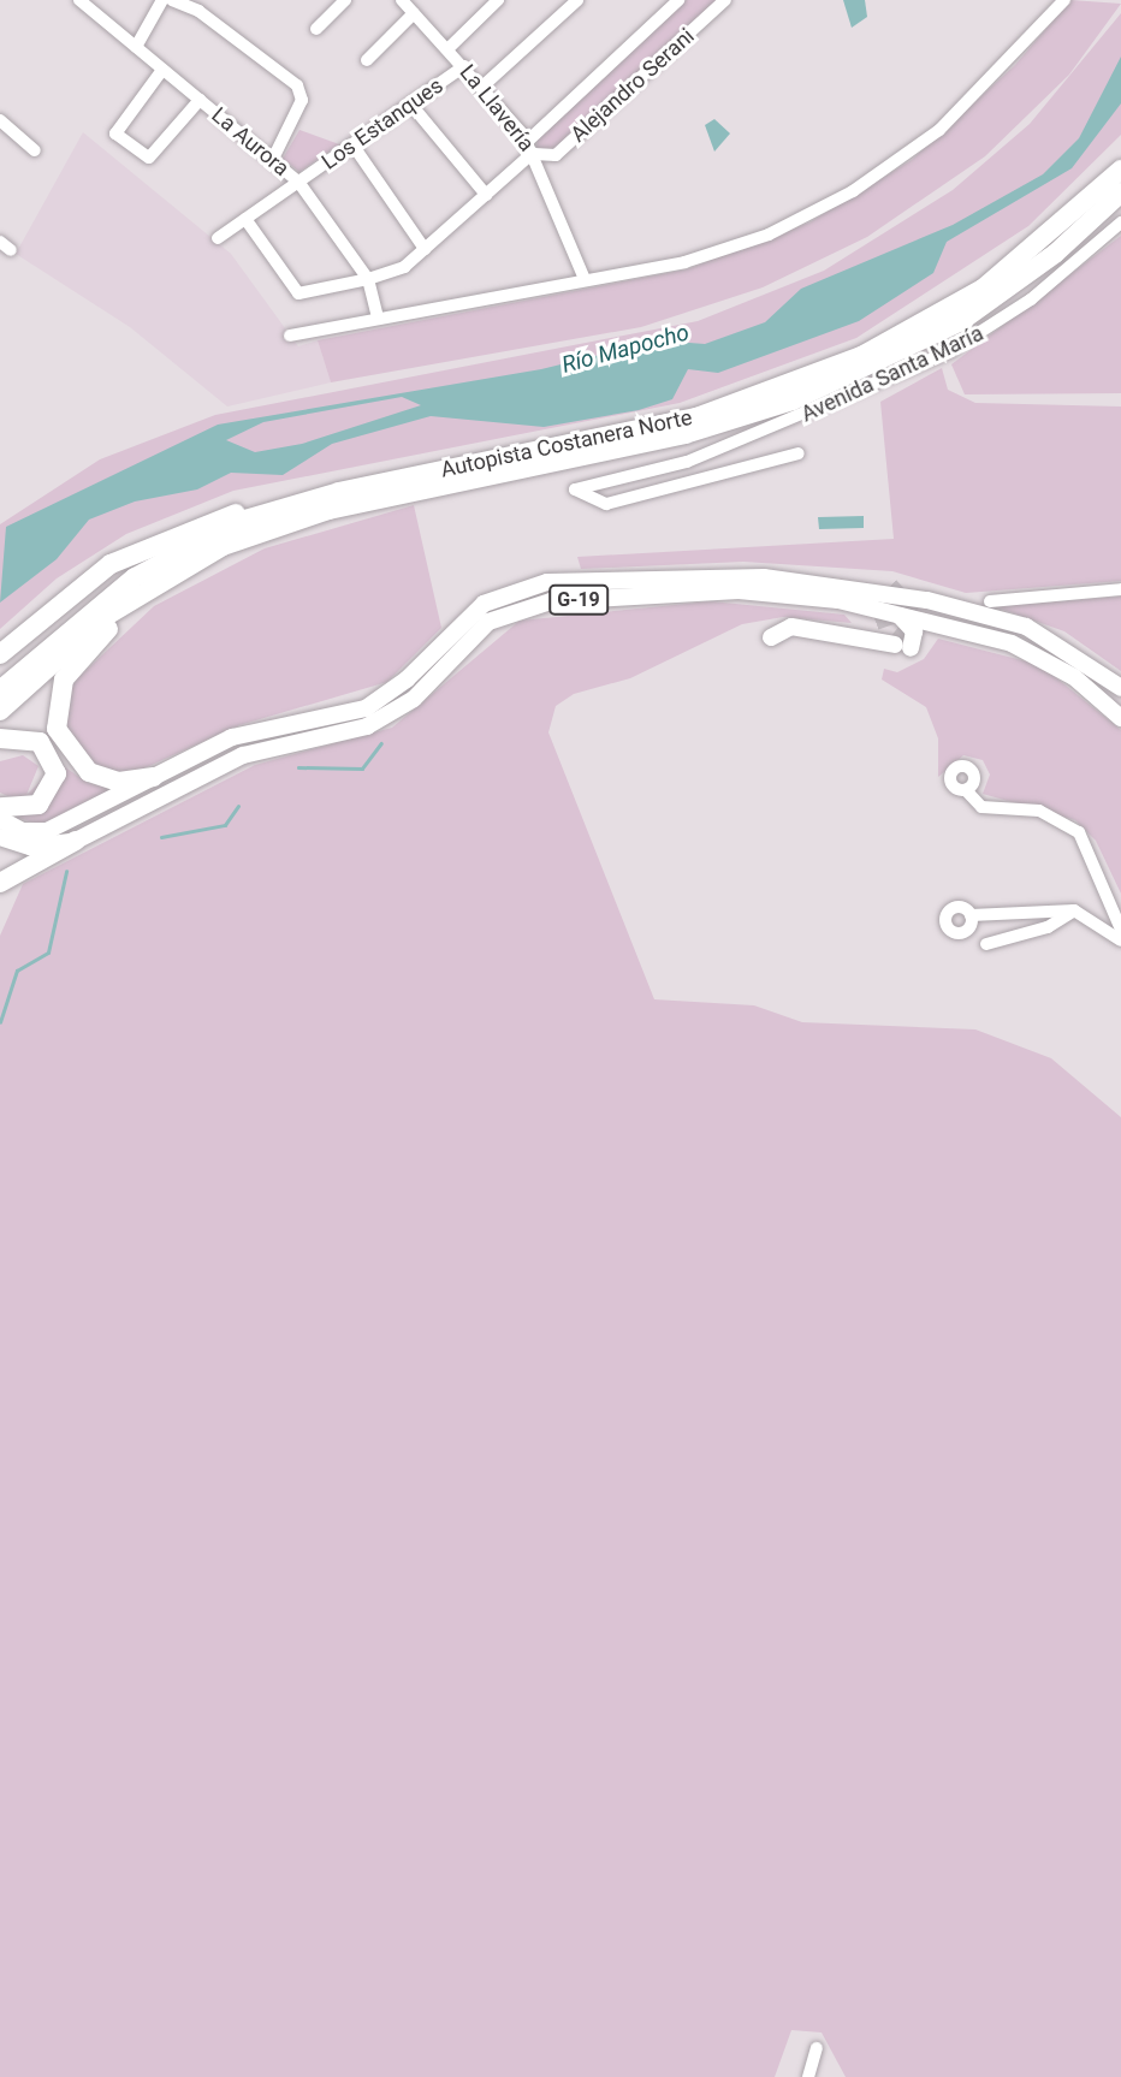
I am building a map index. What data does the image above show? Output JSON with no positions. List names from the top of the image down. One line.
{"streets":{"highway":["Autopista Costanera Norte"],"main road":["G-19"],"street":["Alejandro Serani","La Llavería","Los Estanques","La Aurora","Avenida Santa María"]},"crossings":[["Alejandro Serani","La Llavería"],["La Llavería","Los Estanques"],["Los Estanques","La Aurora"]],"water":["Río Mapocho"]}
